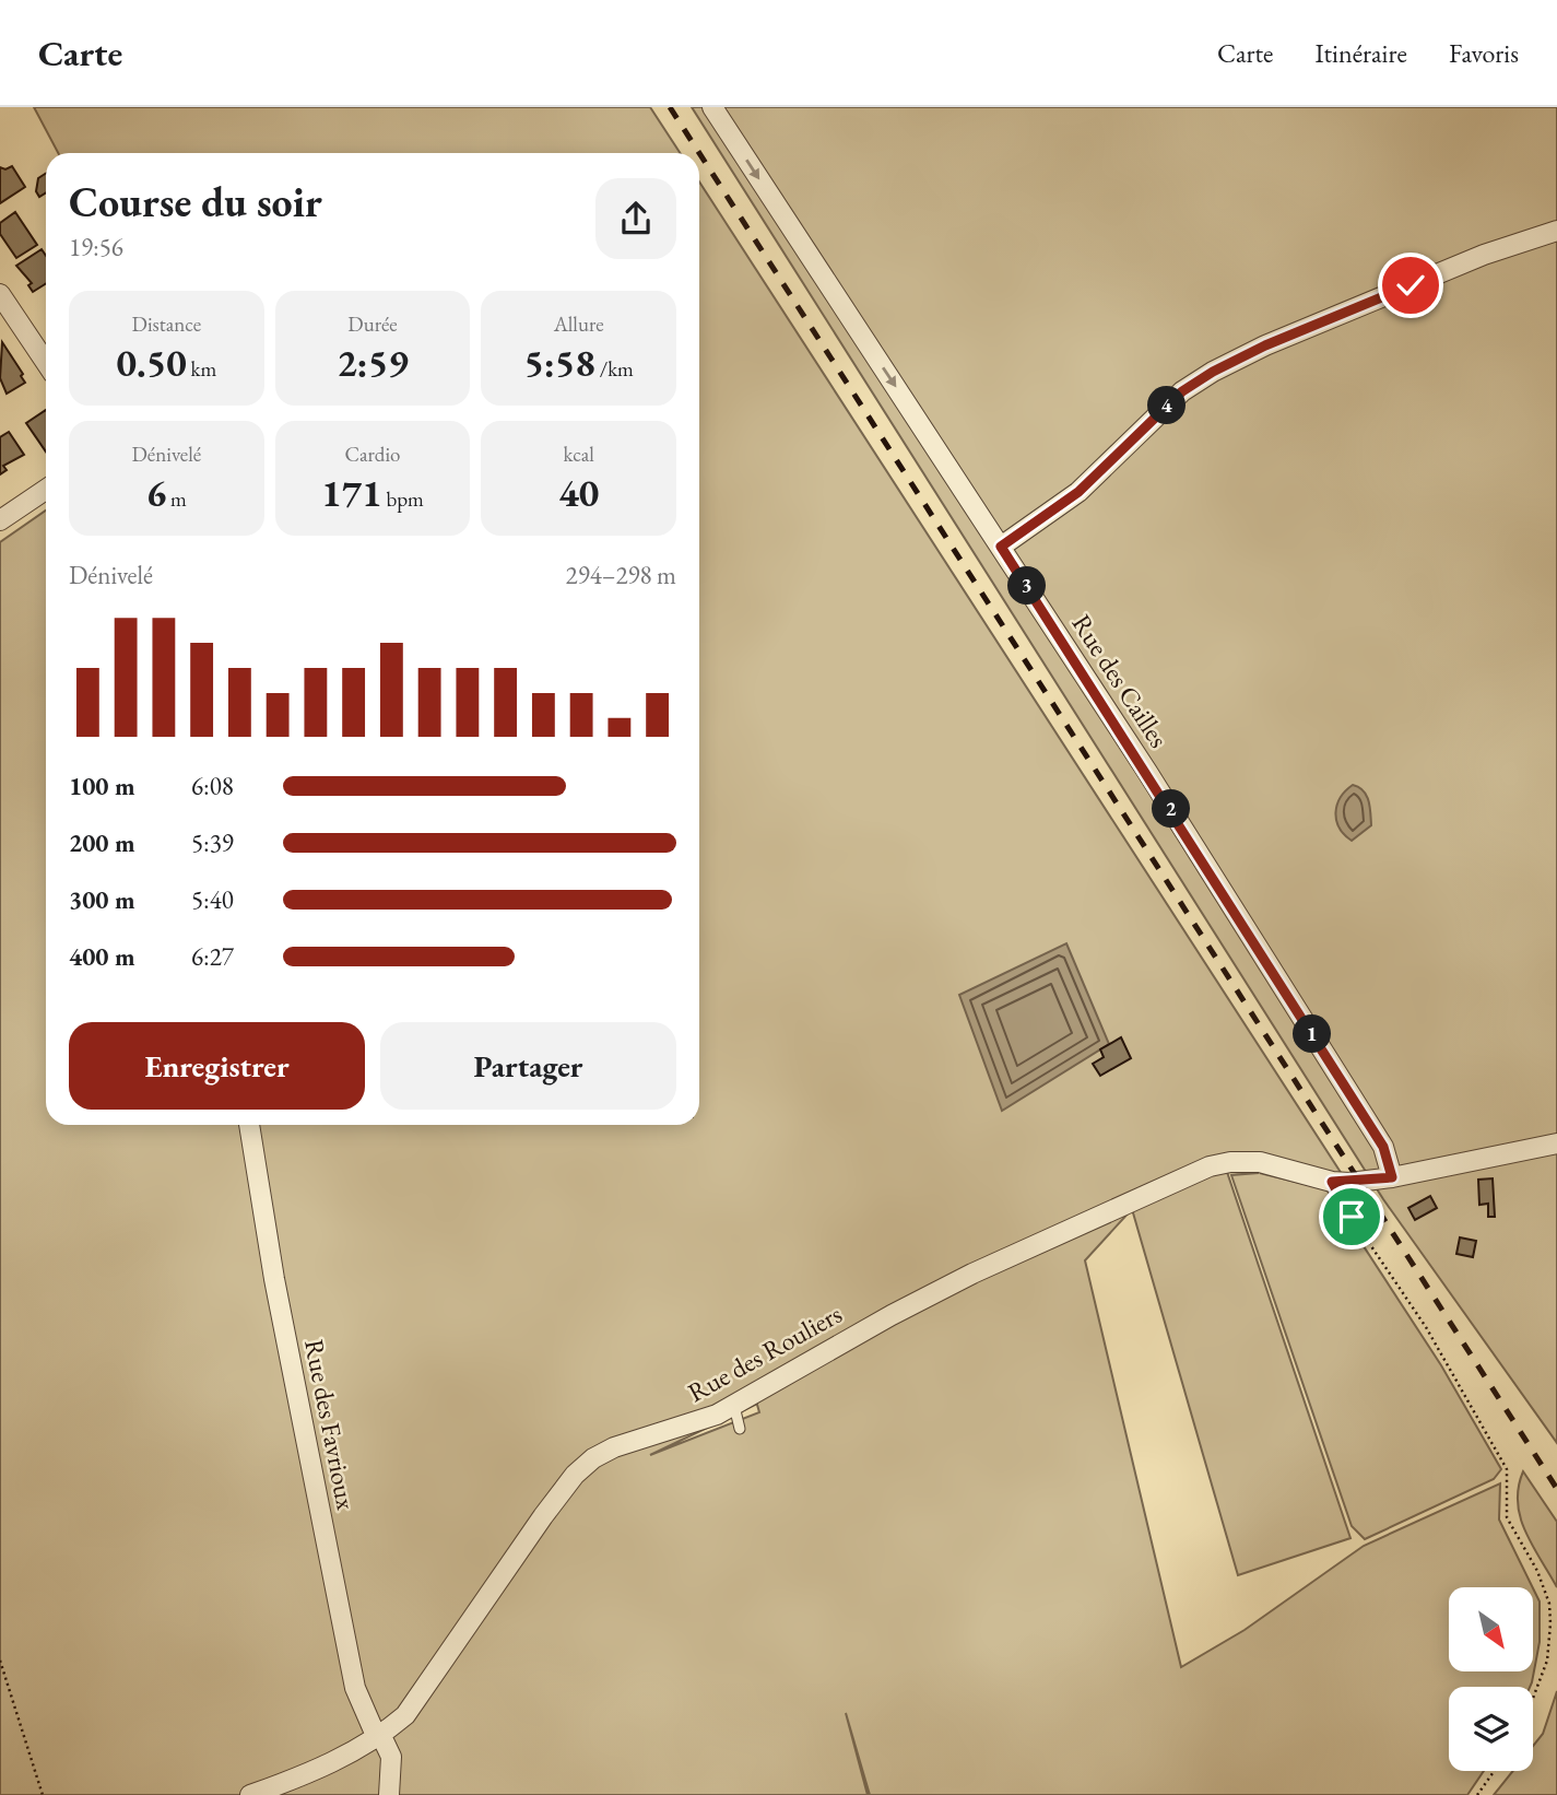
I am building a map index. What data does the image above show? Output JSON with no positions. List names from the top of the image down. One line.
{"streets":{"street":["Rue des Cailles","Rue des Rouliers","Rue des Favrioux"]},"crossings":[["Rue des Cailles","Rue des Rouliers"],["Rue des Rouliers","Rue des Favrioux"]],"one_way":["Rue des Cailles"],"north":"bottom right","page":{"header":"Carte","nav":["Carte","Itinéraire","Favoris"],"heading":["Course du soir","19:56"],"stats":[["Distance","0.50 km"],["Durée","2:59"],["Allure","5:58 /km"],["Dénivelé","6 m"],["Cardio","171 bpm"],["kcal","40"]],"pins":["4","3","2","1"],"chart":["Dénivelé","294–298 m"],"list":[{"name":"100 m","note":"6:08"},{"name":"200 m","note":"5:39"},{"name":"300 m","note":"5:40"},{"name":"400 m","note":"6:27"}],"buttons":["Enregistrer","Partager"]}}
